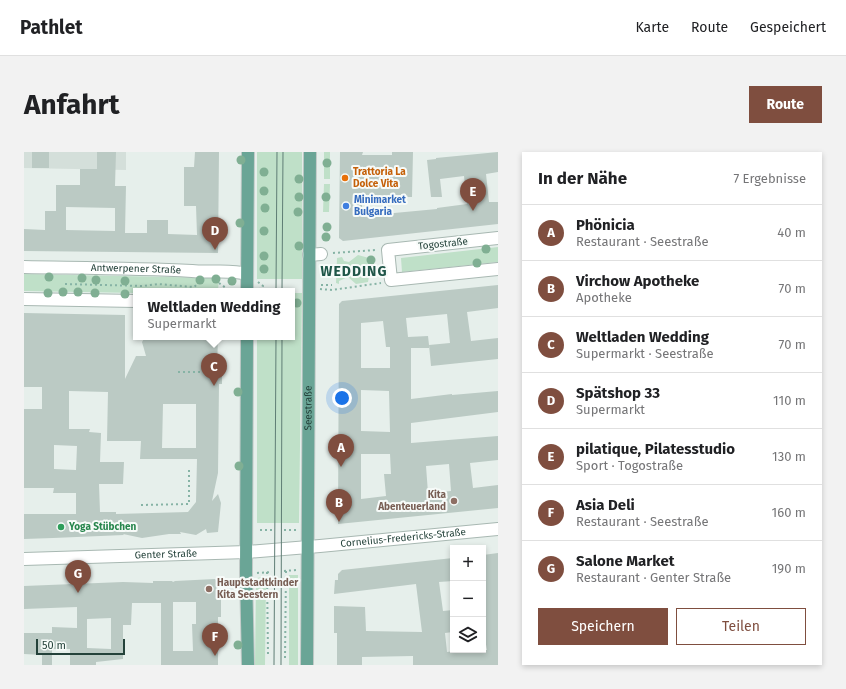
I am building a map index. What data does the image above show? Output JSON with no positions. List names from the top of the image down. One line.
{"streets":{"main road":["Seestraße"],"street":["Togostraße","Antwerpener Straße","Cornelius-Fredericks-Straße","Genter Straße"]},"crossings":[["Seestraße","Cornelius-Fredericks-Straße"],["Seestraße","Genter Straße"],["Cornelius-Fredericks-Straße","Genter Straße"]],"districts":["WEDDING"],"places":["Trattoria La Dolce Vita","Minimarket Bulgaria","Kita Abenteuerland","Yoga Stübchen","Hauptstadtkinder Kita Seestern"],"scale_bar":"50 m","page":{"header":"Pathlet","nav":["Karte","Route","Gespeichert"],"buttons":["Route",["Speichern","Teilen"]],"title":"Anfahrt","heading":["In der Nähe","7 Ergebnisse"],"pins":["E","D","C","A","B","G","F"],"list":[{"mark":"A","name":"Phönicia","note":"Restaurant · Seestraße","value":"40 m"},{"mark":"B","name":"Virchow Apotheke","note":"Apotheke","value":"70 m"},{"mark":"C","name":"Weltladen Wedding","note":"Supermarkt · Seestraße","value":"70 m"},{"mark":"D","name":"Spätshop 33","note":"Supermarkt","value":"110 m"},{"mark":"E","name":"pilatique, Pilatesstudio","note":"Sport · Togostraße","value":"130 m"},{"mark":"F","name":"Asia Deli","note":"Restaurant · Seestraße","value":"160 m"},{"mark":"G","name":"Salone Market","note":"Restaurant · Genter Straße","value":"190 m"}],"popup":["Weltladen Wedding","Supermarkt"],"map_buttons":["+","−"],"scale":"50 m"}}
